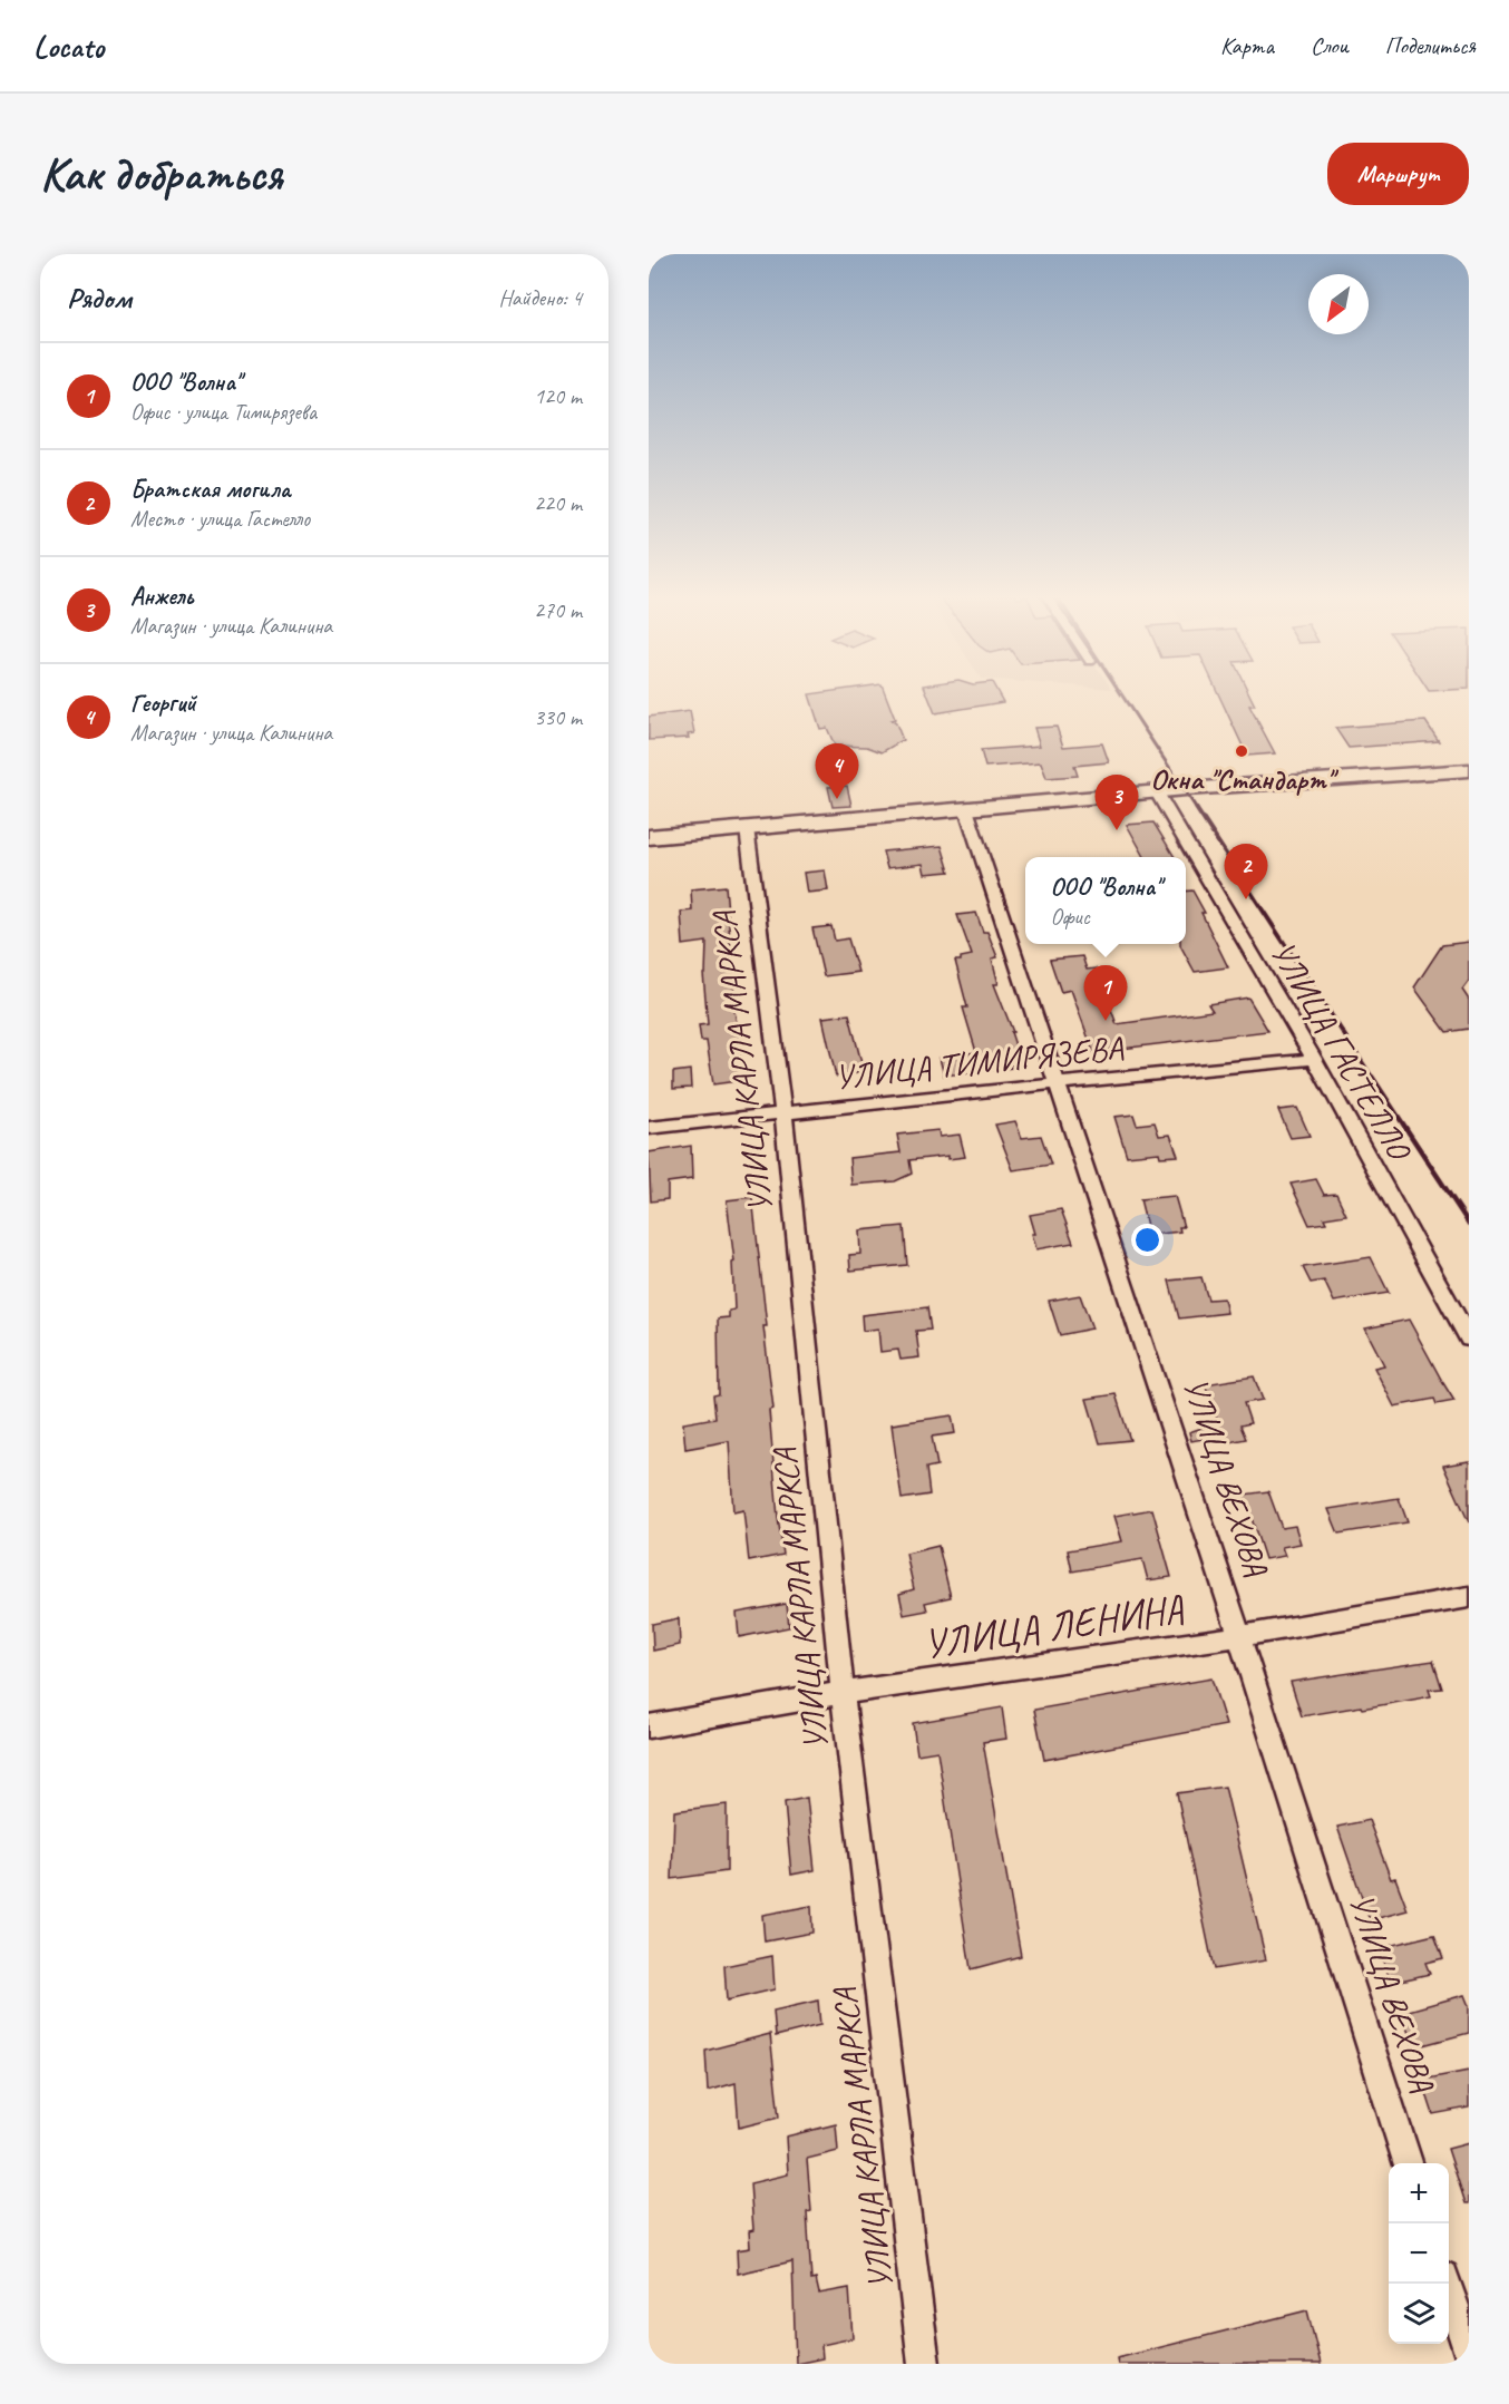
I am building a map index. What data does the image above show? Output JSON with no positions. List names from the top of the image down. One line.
{"streets":{"street":["УЛИЦА ГАСТЕЛЛО","УЛИЦА КАРЛА МАРКСА","УЛИЦА ТИМИРЯЗЕВА","УЛИЦА ВЕХОВА","УЛИЦА ЛЕНИНА"]},"crossings":[["УЛИЦА ГАСТЕЛЛО","УЛИЦА ТИМИРЯЗЕВА"],["УЛИЦА КАРЛА МАРКСА","УЛИЦА ТИМИРЯЗЕВА"],["УЛИЦА КАРЛА МАРКСА","УЛИЦА ЛЕНИНА"],["УЛИЦА ТИМИРЯЗЕВА","УЛИЦА ВЕХОВА"],["УЛИЦА ВЕХОВА","УЛИЦА ЛЕНИНА"]],"places":["Окна \"Стандарт\""],"north":"bottom left","page":{"header":"Locato","nav":["Карта","Слои","Поделиться"],"buttons":"Маршрут","title":"Как добраться","heading":["Рядом","Найдено: 4"],"list":[{"mark":"1","name":"ООО \"Волна\"","note":"Офис · улица Тимирязева","value":"120 m"},{"mark":"2","name":"Братская могила","note":"Место · улица Гастелло","value":"220 m"},{"mark":"3","name":"Анжель","note":"Магазин · улица Калинина","value":"270 m"},{"mark":"4","name":"Георгий","note":"Магазин · улица Калинина","value":"330 m"}],"pins":["4","3","2","1"],"popup":["ООО \"Волна\"","Офис"],"map_buttons":["+","−"]}}
